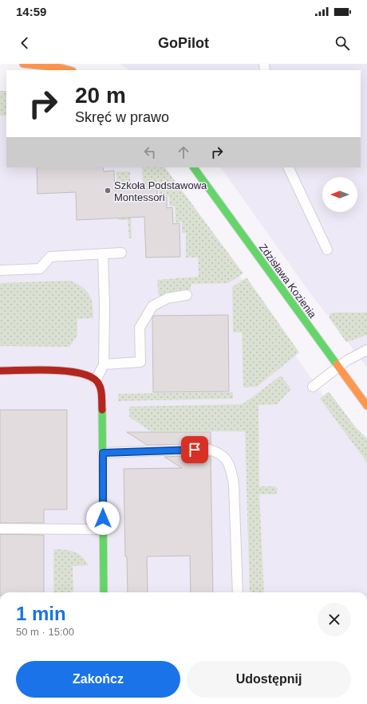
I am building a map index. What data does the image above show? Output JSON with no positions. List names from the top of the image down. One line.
{"streets":{"street":["Zdzisława Kozienia"]},"places":["Szkoła Podstawowa Montessori"],"north":"left","page":{"status":"14:59","header":"GoPilot","turn":["20 m","Skręć w prawo"],"heading":["1 min","50 m · 15:00"],"buttons":["Zakończ","Udostępnij"]}}
